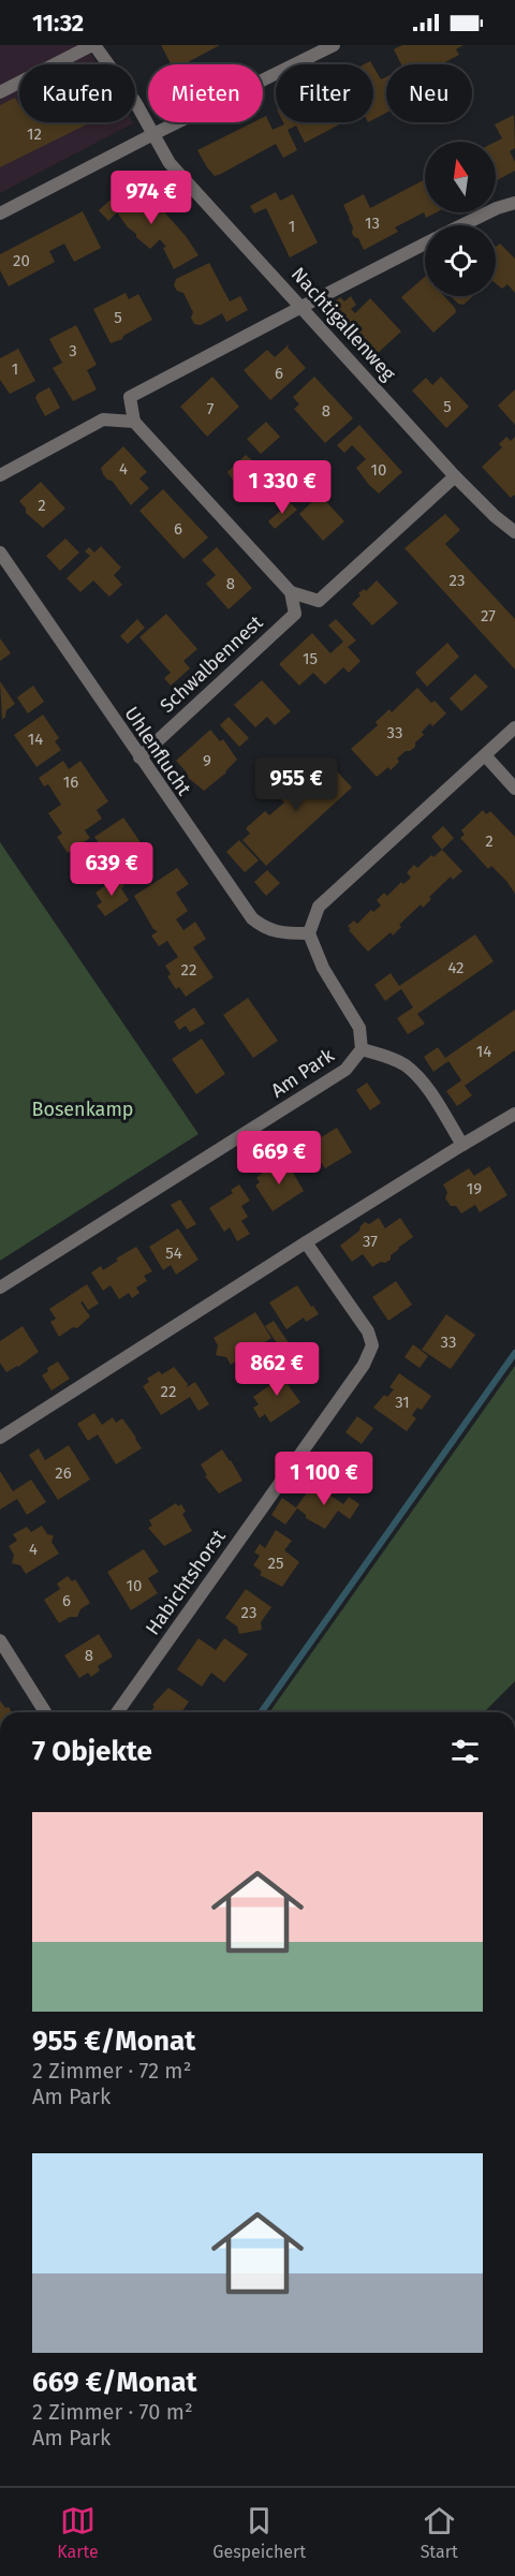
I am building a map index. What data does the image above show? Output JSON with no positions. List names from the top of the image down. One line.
{"streets":{"street":["Nachtigallenweg","Schwalbennest","Uhlenflucht","Am Park","Habichtshorst"]},"crossings":[["Schwalbennest","Uhlenflucht"],["Uhlenflucht","Am Park"]],"parks":["Bosenkamp"],"house_numbers":["12","13","1","20","5","3","1","6","5","7","8","4","10","2","6","23","8","27","15","33","14","9","16","2","42","22","14","19","37","54","33","22","31","26","4","25","10","6","23","8"],"north":"top","page":{"status":"11:32","chip":["Kaufen","Mieten","Filter","Neu"],"price":["974 €","1 330 €","955 €","639 €","669 €","862 €","1 100 €"],"heading":"7 Objekte","list":[{"name":"955 €/Monat","note":"2 Zimmer · 72 m² · Am Park"},{"name":"669 €/Monat","note":"2 Zimmer · 70 m² · Am Park"}],"tabs":["Karte","Gespeichert","Start"]}}
